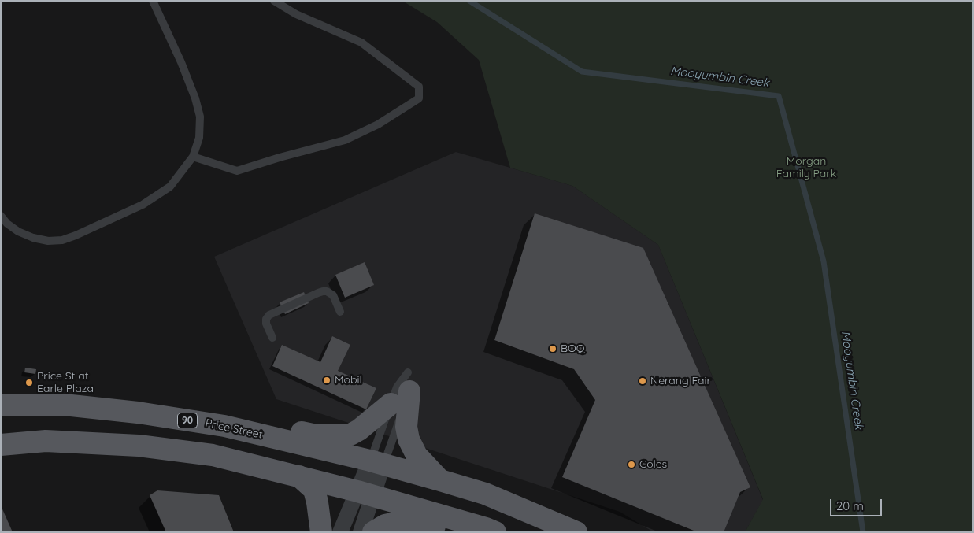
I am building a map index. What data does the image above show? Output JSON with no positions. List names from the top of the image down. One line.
{"streets":{"main road":["90","Price Street"]},"crossings":[["90","Price Street"]],"water":["Mooyumbin Creek"],"parks":["Morgan Family Park"],"places":["BOQ","Mobil","Nerang Fair","Price St at Earle Plaza","Coles"],"scale_bar":"20 m"}
